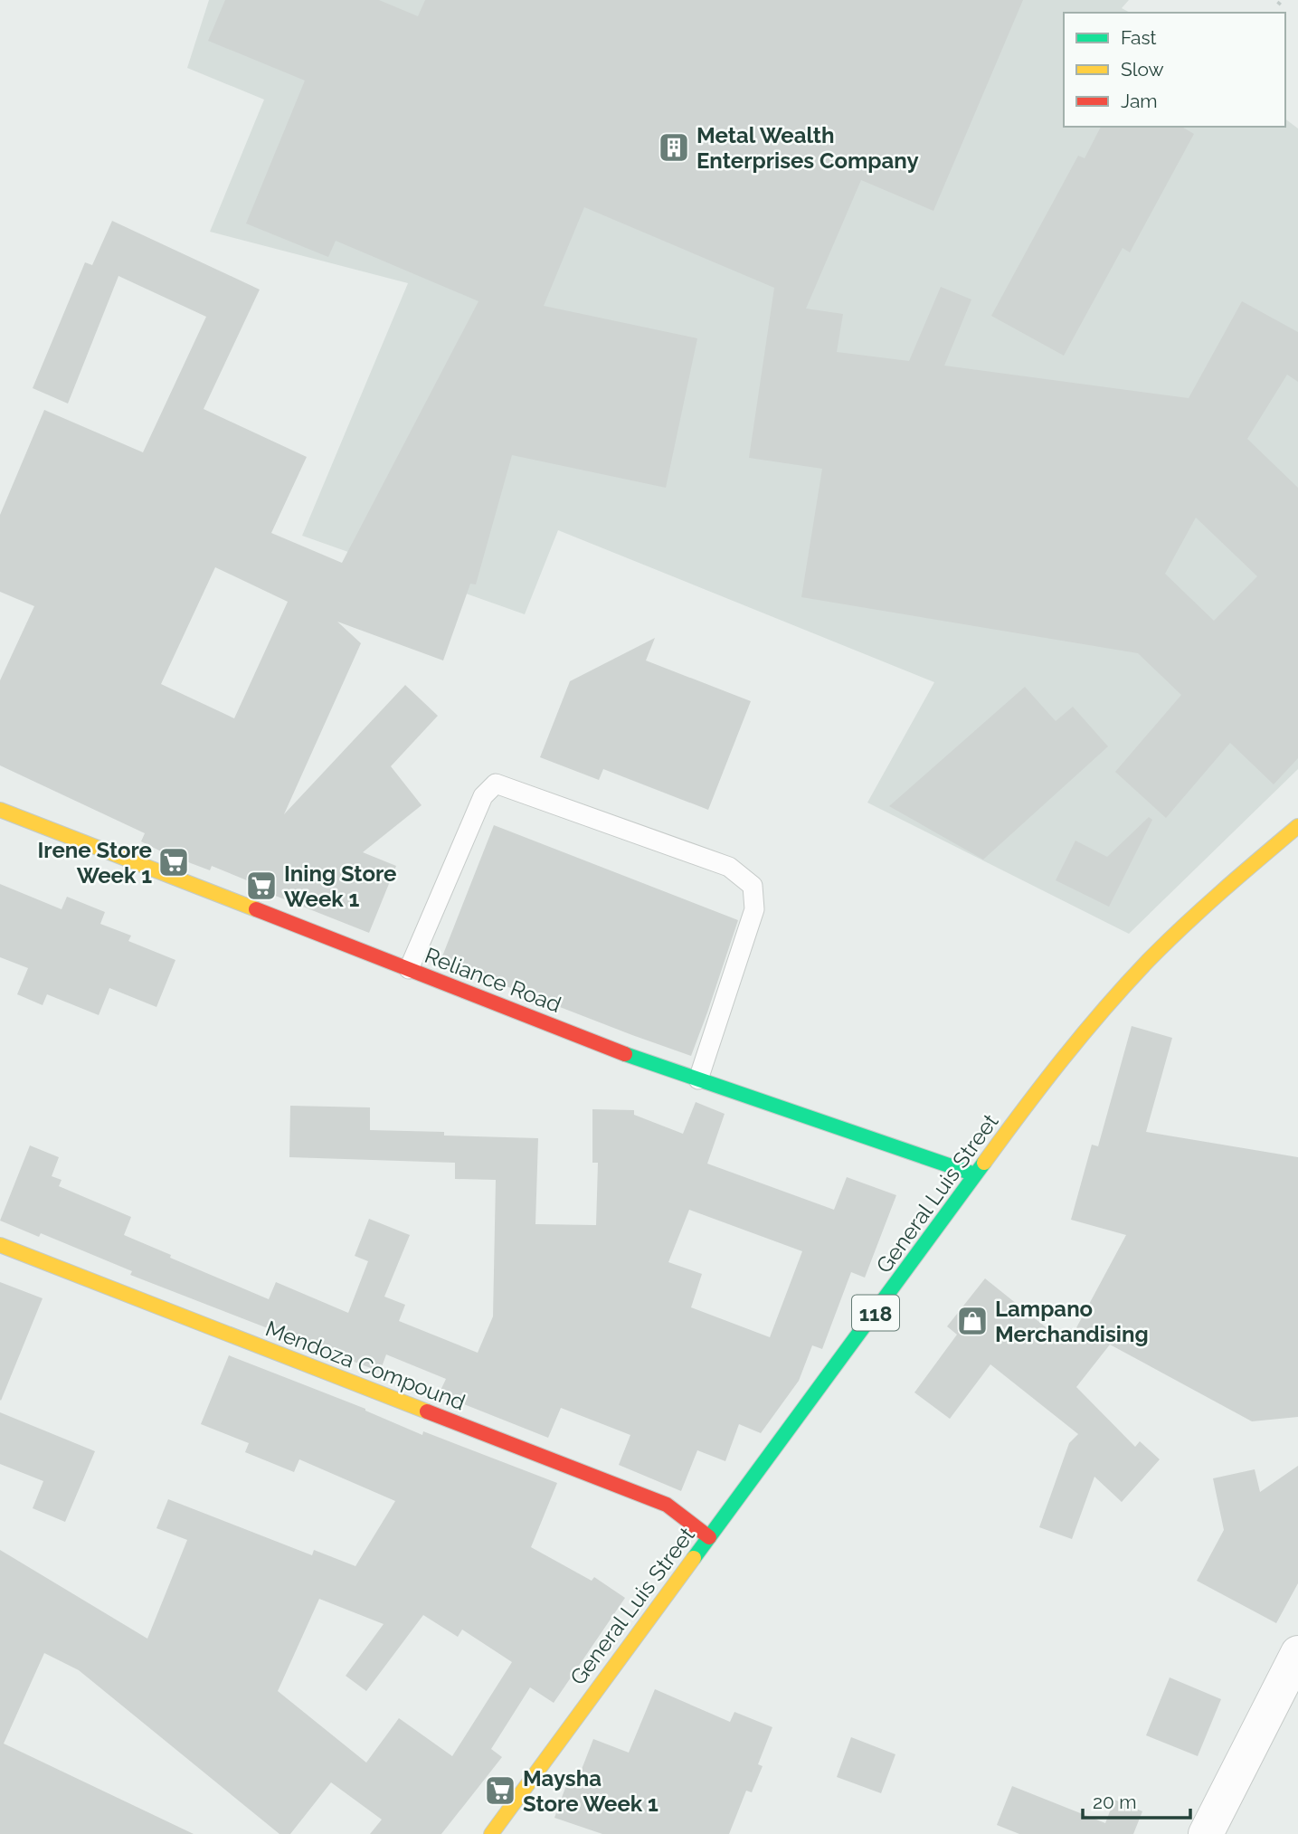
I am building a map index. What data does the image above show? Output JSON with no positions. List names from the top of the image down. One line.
{"streets":{"street":["Reliance Road","General Luis Street","118","Mendoza Compound"]},"crossings":[["Reliance Road","General Luis Street"],["General Luis Street","Mendoza Compound"]],"places":{"building":["Metal Wealth Enterprises Company"],"supermarket":["Irene Store Week 1","Ining Store Week 1","Maysha Store Week 1"],"shop":["Lampano Merchandising"]},"legend":["Fast","Slow","Jam"],"scale_bar":"20 m"}
